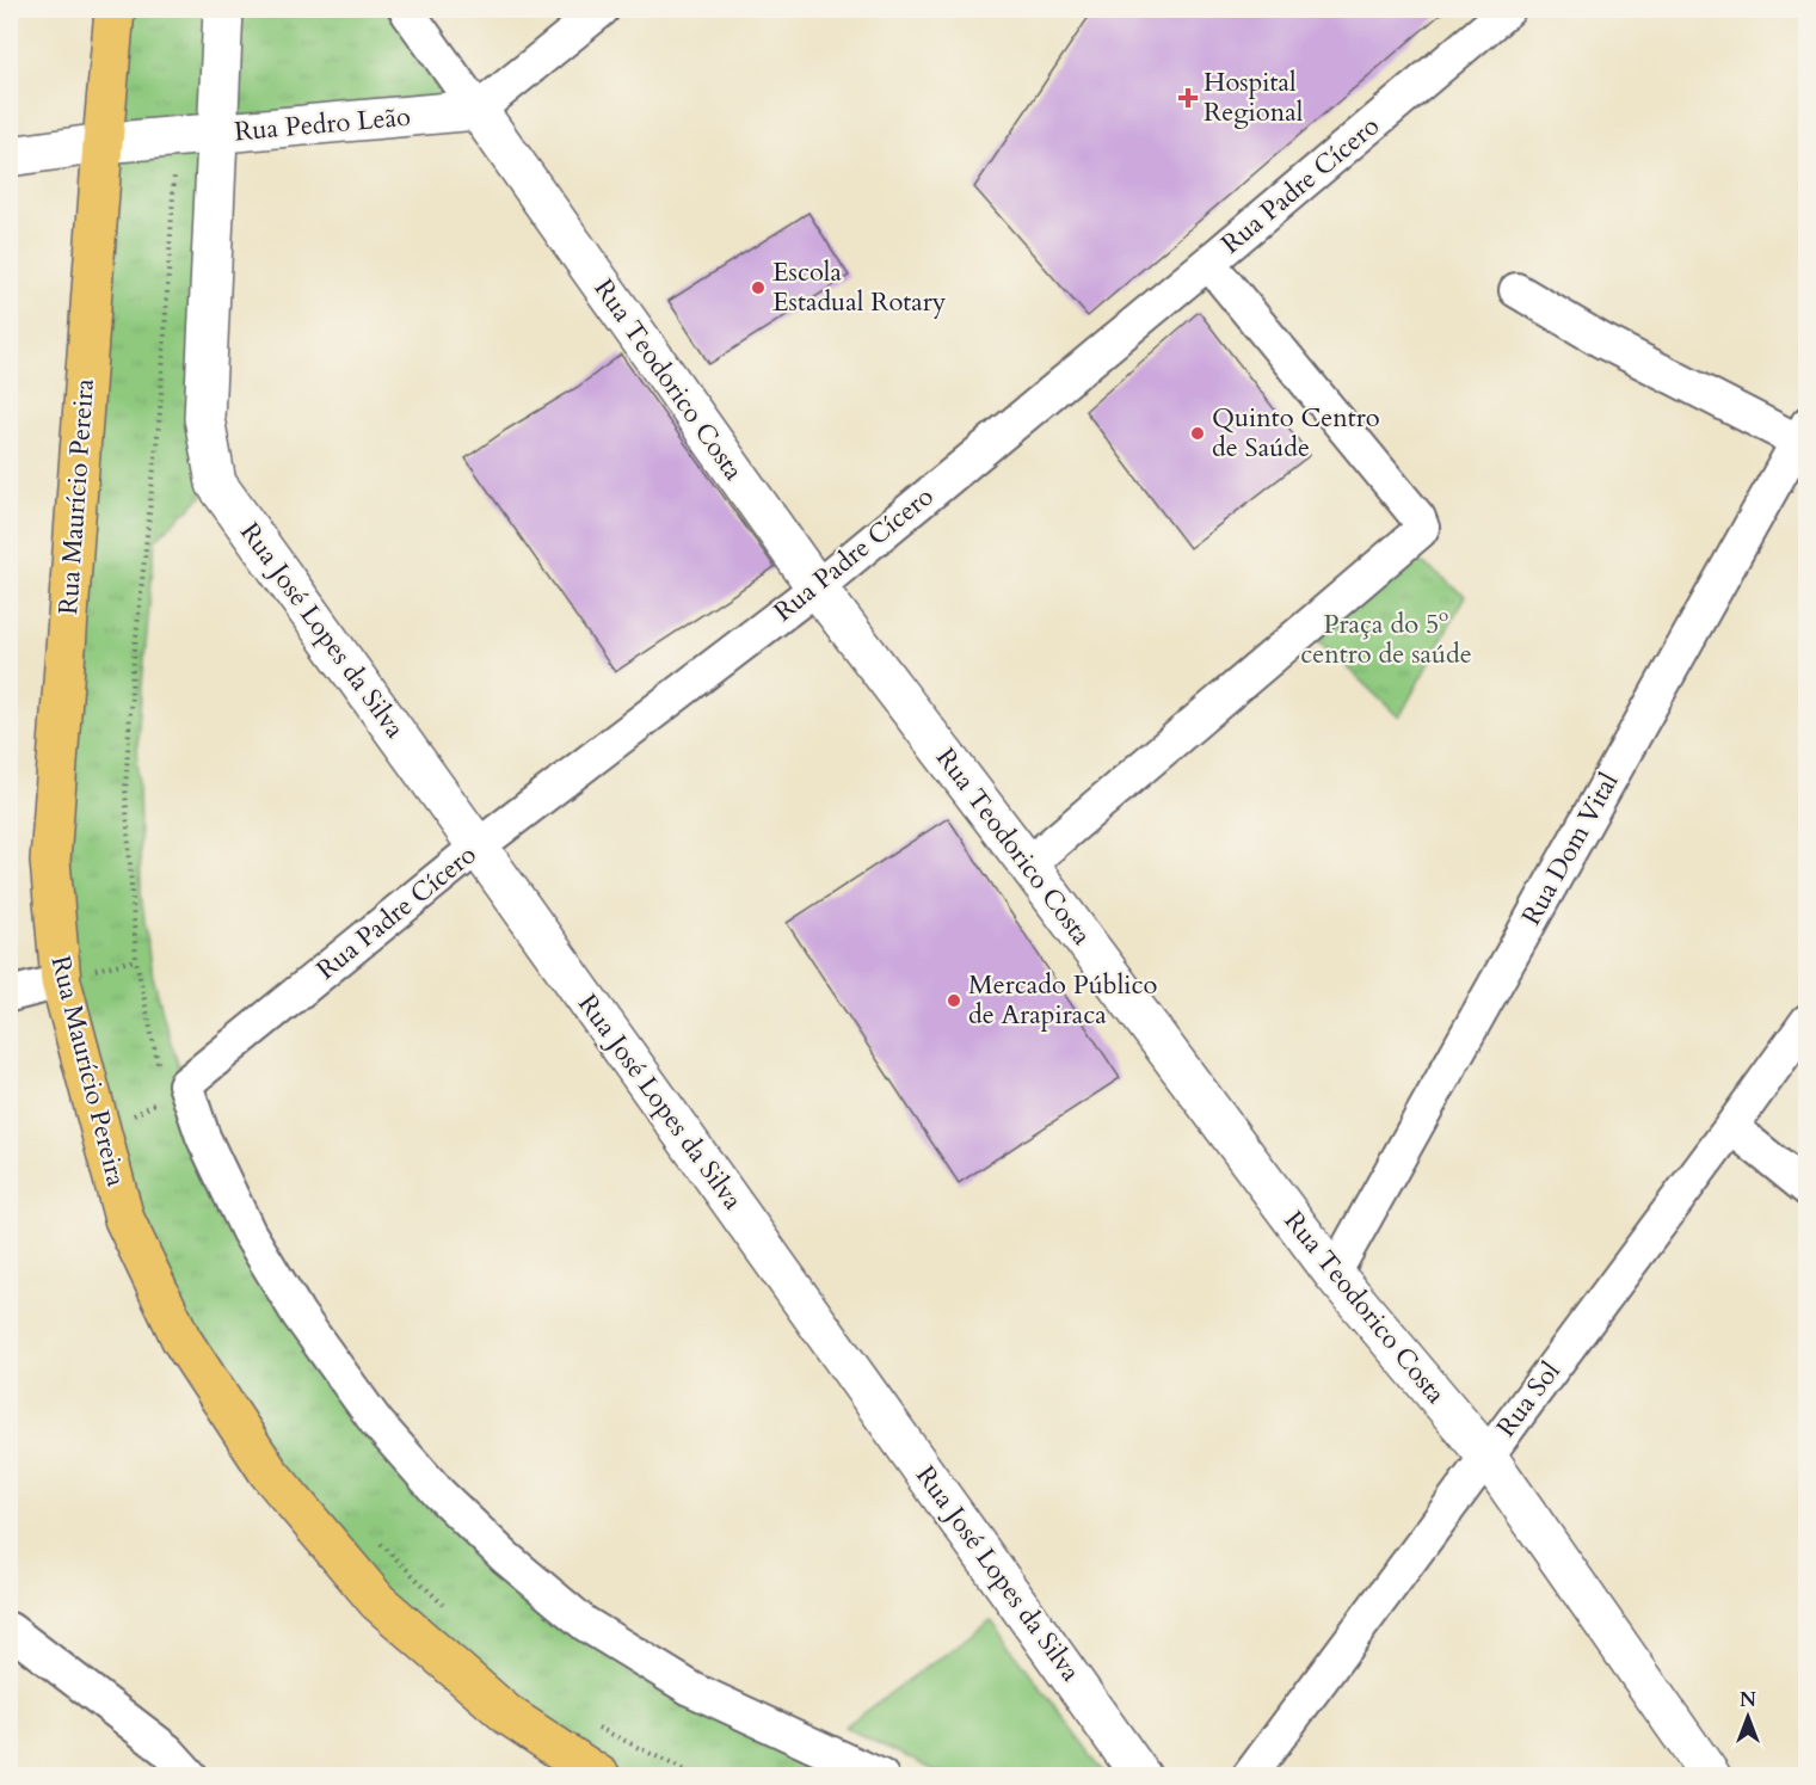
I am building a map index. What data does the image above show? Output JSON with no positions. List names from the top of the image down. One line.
{"streets":{"main road":["Rua Maurício Pereira"],"street":["Rua Pedro Leão","Rua Padre Cícero","Rua Teodorico Costa","Rua José Lopes da Silva","Rua Dom Vital","Rua Sol"]},"crossings":[["Rua Pedro Leão","Rua Teodorico Costa"],["Rua Pedro Leão","Rua Maurício Pereira"],["Rua Pedro Leão","Rua José Lopes da Silva"],["Rua Padre Cícero","Rua Teodorico Costa"],["Rua Padre Cícero","Rua José Lopes da Silva"],["Rua Teodorico Costa","Rua Dom Vital"],["Rua Teodorico Costa","Rua Sol"]],"parks":["Praça do 5º centro de saúde"],"places":{"health":["Hospital Regional"],"other":["Escola Estadual Rotary","Quinto Centro de Saúde","Mercado Público de Arapiraca"]},"north":"top"}
